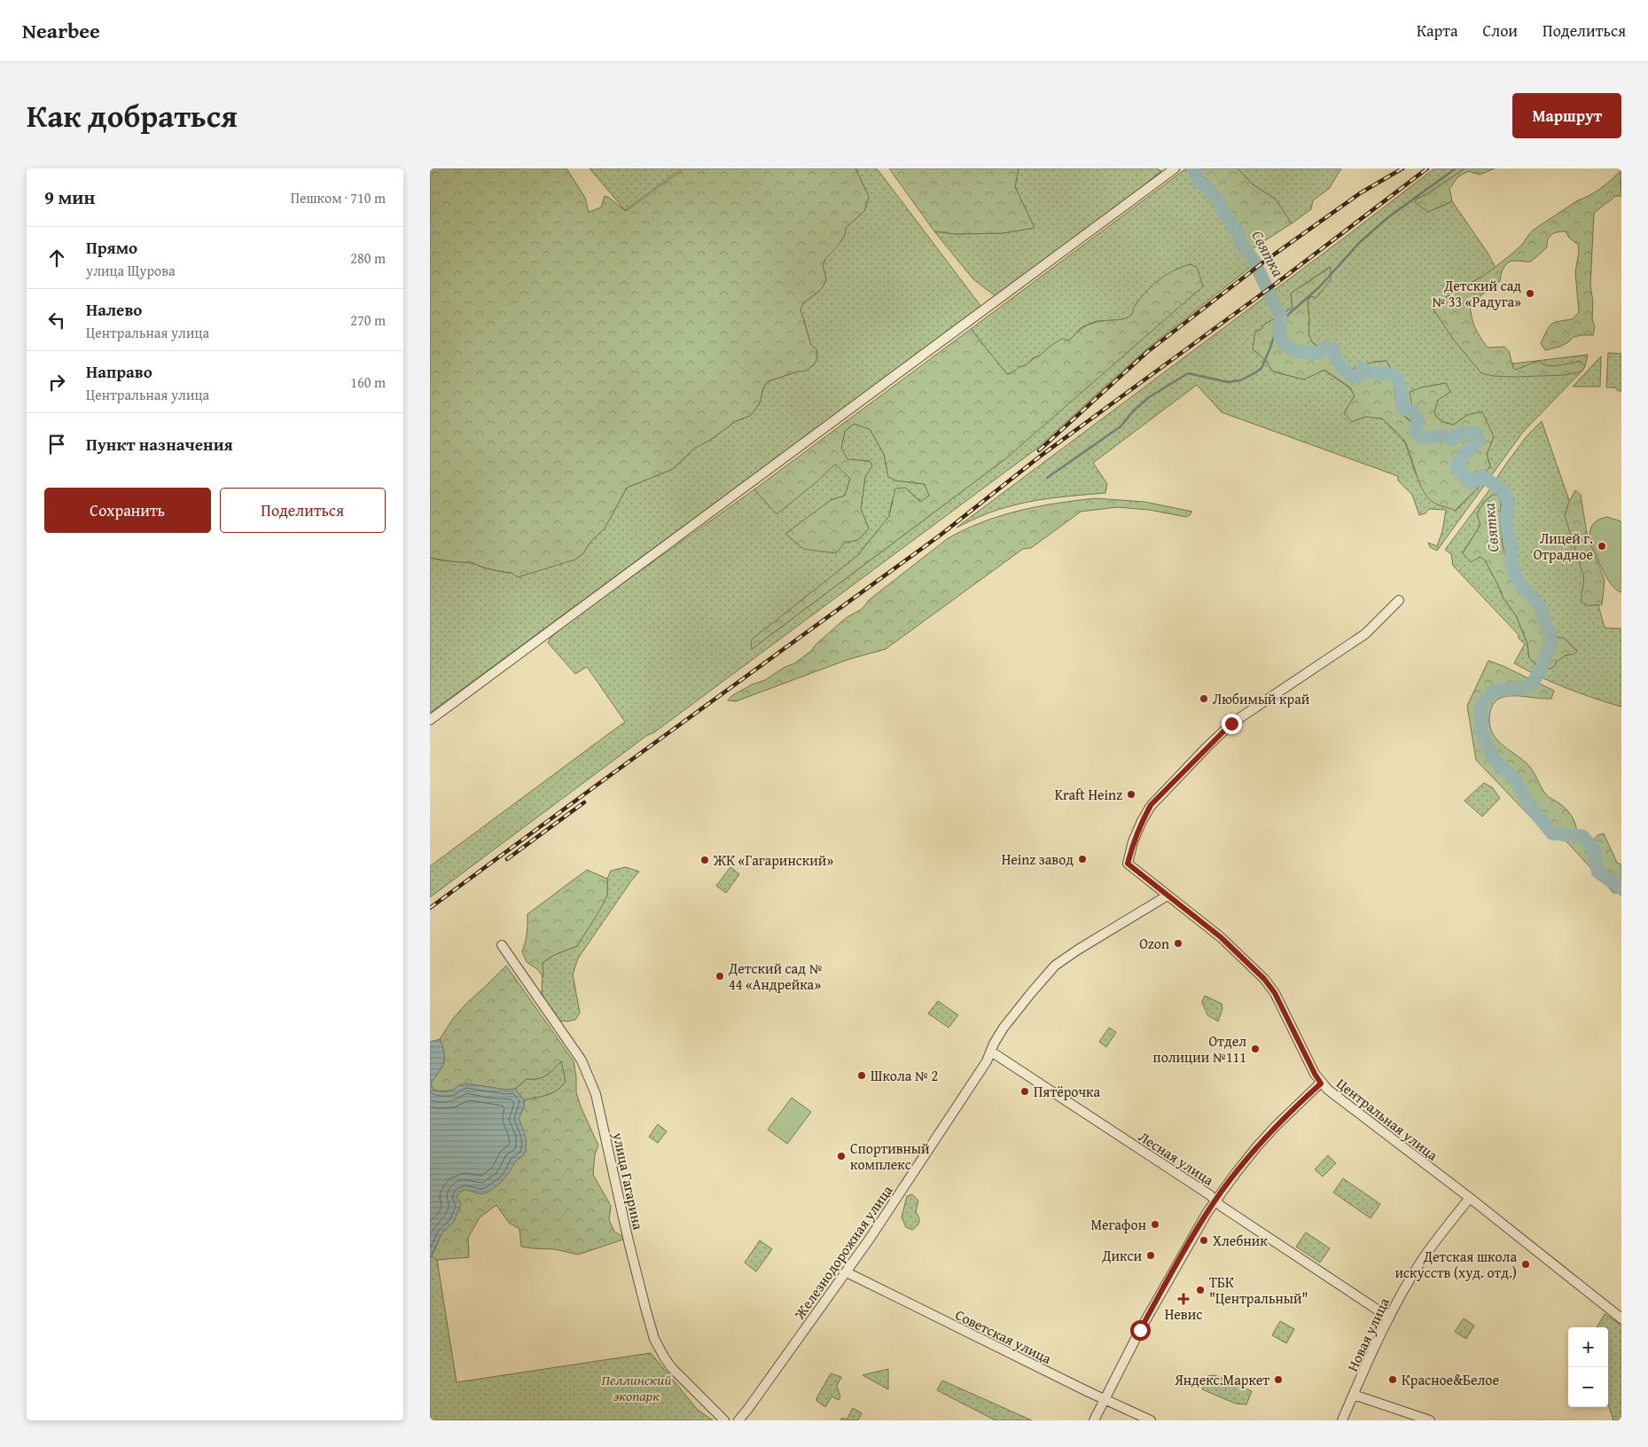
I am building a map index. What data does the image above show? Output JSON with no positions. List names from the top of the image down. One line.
{"streets":{"street":["Центральная улица","Лесная улица","улица Гагарина","Железнодорожная улица","Новая улица","Советская улица"]},"crossings":[["Центральная улица","Железнодорожная улица"],["Центральная улица","Новая улица"],["Лесная улица","Железнодорожная улица"],["Лесная улица","Новая улица"],["Железнодорожная улица","Советская улица"]],"water":["Святка"],"parks":["Пеллинский экопарк"],"places":{"other":["Детский сад № 33 «Радуга»","Лицей г. Отрадное","Любимый край","Kraft Heinz","Heinz завод","ЖК «Гагаринский»","Ozon","Детский сад № 44 «Андрейка»","Отдел полиции №111","Школа № 2","Пятёрочка","Спортивный комплекс","Мегафон","Хлебник","Дикси","Детская школа искусств (худ. отд.)","ТБК \"Центральный\"","Яндекс.Маркет","Красное&Белое"],"health":["Невис"]},"page":{"header":"Nearbee","nav":["Карта","Слои","Поделиться"],"title":"Как добраться","buttons":["Маршрут",["Сохранить","Поделиться"]],"heading":["9 мин","Пешком · 710 m"],"list":[["Прямо","улица Щурова","280 m"],["Налево","Центральная улица","270 m"],["Направо","Центральная улица","160 m"],"Пункт назначения"],"map_buttons":["+","−"]}}
